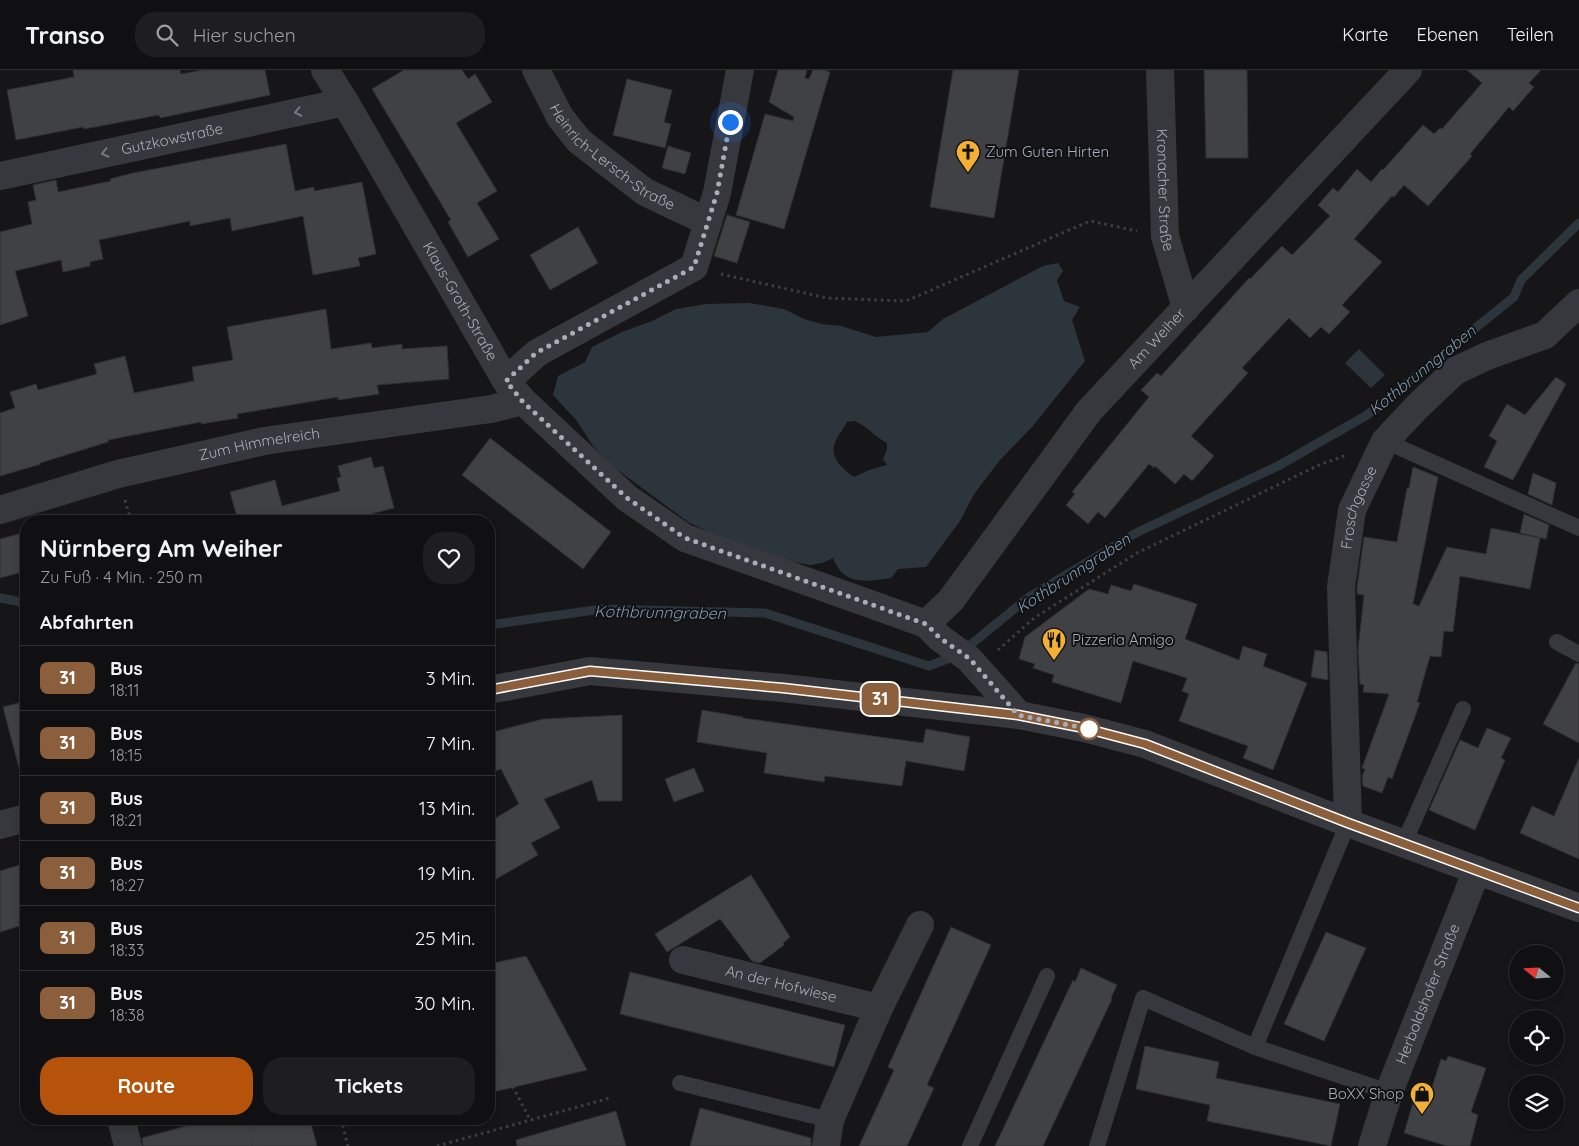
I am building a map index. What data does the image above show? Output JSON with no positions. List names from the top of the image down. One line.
{"streets":{"street":["Gutzkowstraße","Heinrich-Lersch-Straße","Kronacher Straße","Klaus-Groth-Straße","Am Weiher","Zum Himmelreich","Froschgasse","An der Hofwiese","Herboldshofer Straße"]},"crossings":[["Gutzkowstraße","Klaus-Groth-Straße"],["Kronacher Straße","Am Weiher"],["Klaus-Groth-Straße","Am Weiher"],["Klaus-Groth-Straße","Zum Himmelreich"]],"one_way":["Gutzkowstraße"],"water":["Kothbrunngraben"],"places":{"church":["Zum Guten Hirten"],"restaurant":["Pizzeria Amigo"],"shop":["BoXX Shop"]},"lines":["bus line 31"],"north":"left","page":{"header":"Transo","search":"Hier suchen","nav":["Karte","Ebenen","Teilen"],"on_map":"31","heading":[["Nürnberg Am Weiher","Zu Fuß · 4 Min. · 250 m"],"Abfahrten"],"list":[{"mark":"31","name":"Bus","note":"18:11","value":"3 Min."},{"mark":"31","name":"Bus","note":"18:15","value":"7 Min."},{"mark":"31","name":"Bus","note":"18:21","value":"13 Min."},{"mark":"31","name":"Bus","note":"18:27","value":"19 Min."},{"mark":"31","name":"Bus","note":"18:33","value":"25 Min."},{"mark":"31","name":"Bus","note":"18:38","value":"30 Min."}],"buttons":["Route","Tickets"]}}
